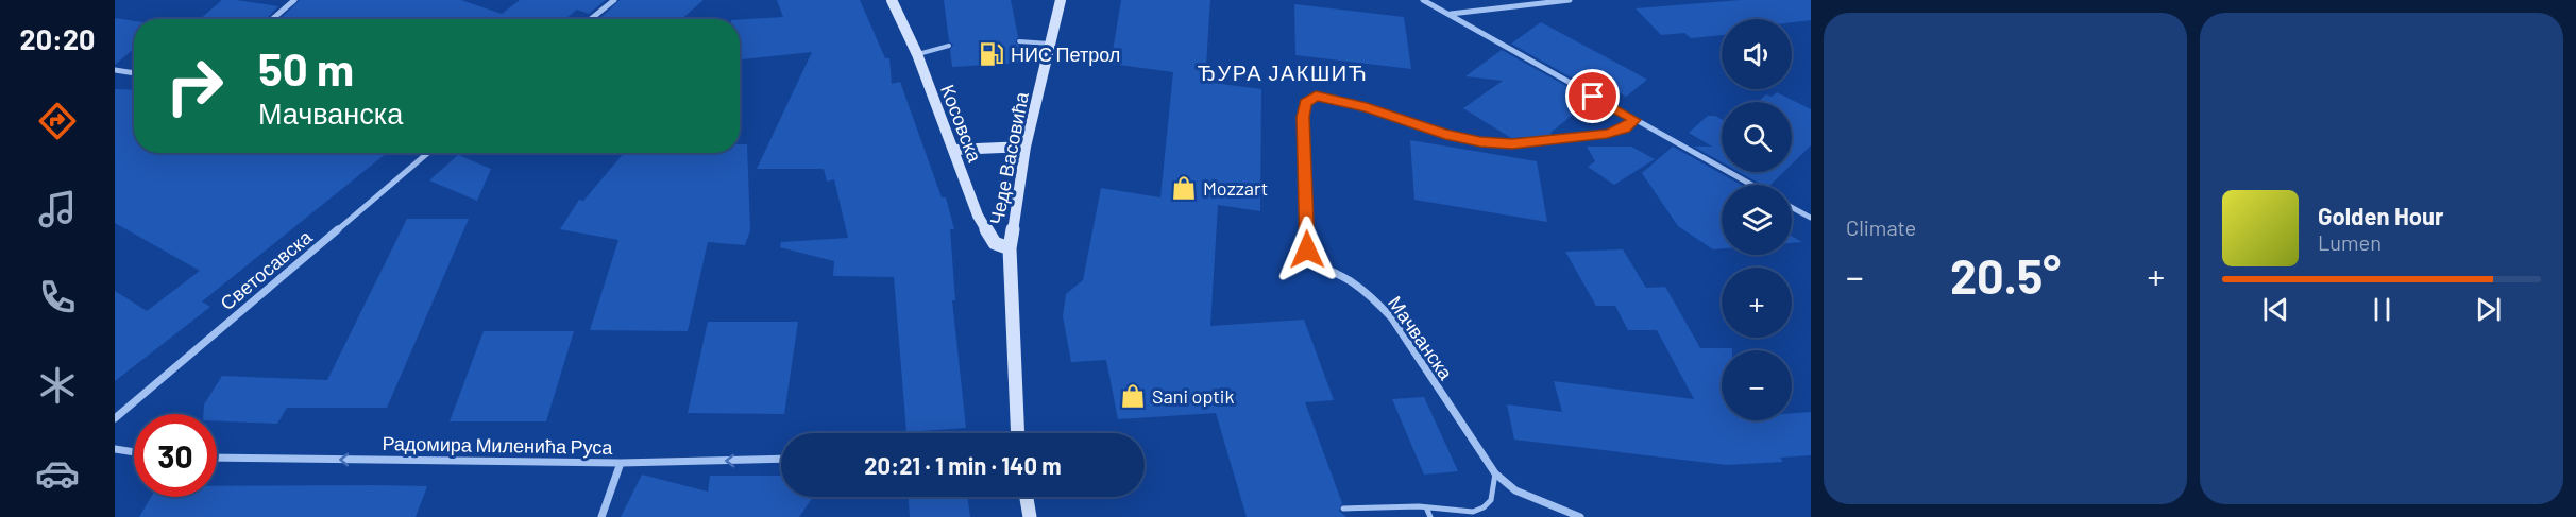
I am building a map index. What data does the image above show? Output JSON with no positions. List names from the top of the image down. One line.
{"streets":{"main road":["Косовска","Чеде Васовића"],"street":["Светосавска","Мачванска","Радомира Миленића Руса"]},"crossings":[["Косовска","Чеде Васовића"]],"one_way":["Радомира Миленића Руса"],"districts":["ЂУРА ЈАКШИЋ"],"places":{"fuel station":["НИС Петрол"],"shop":["Mozzart","Sani optik"]},"page":{"tabs":"20:20","tile":"Climate","map_buttons":["+","−"],"turn":["50 m","Мачванска"],"song":["Golden Hour","Lumen"],"heat":["−","20.5°","+"],"limit":"30","trip":"20:21 · 1 min · 140 m"}}
